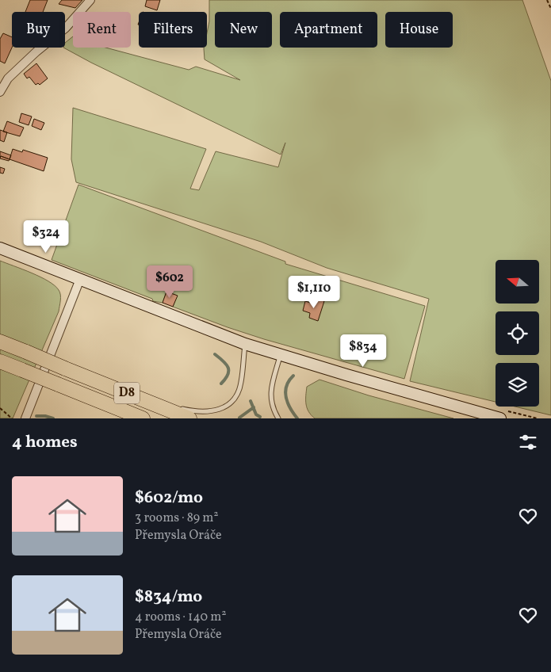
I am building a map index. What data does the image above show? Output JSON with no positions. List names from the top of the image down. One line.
{"streets":{"highway":["D8"]},"north":"left","page":{"chip":["Buy","Rent","Filters","New","Apartment","House"],"price":["$324","$602","$1,110","$834"],"heading":"4 homes","list":[{"name":"$602/mo","note":"3 rooms · 89 m² · Přemysla Oráče"},{"name":"$834/mo","note":"4 rooms · 140 m² · Přemysla Oráče"}]}}
